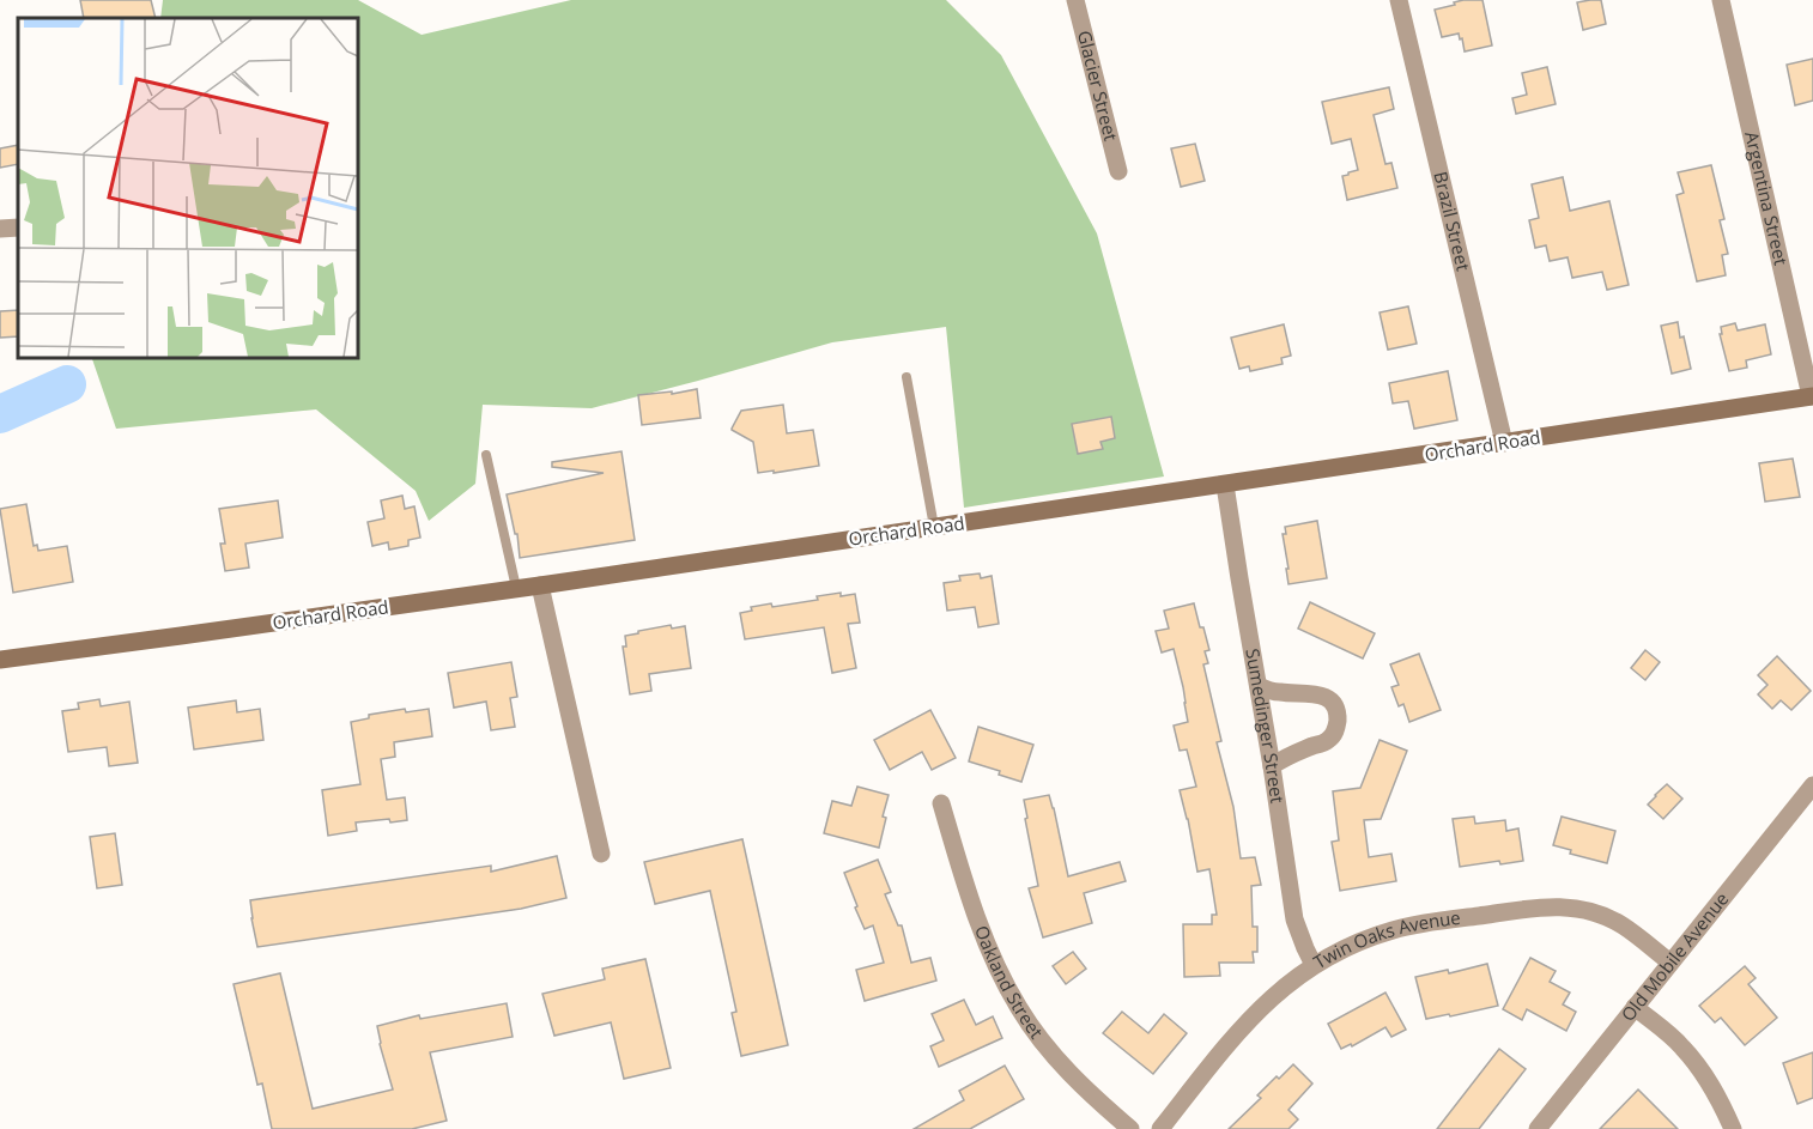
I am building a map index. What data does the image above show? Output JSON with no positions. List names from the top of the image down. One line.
{"streets":{"main road":["Orchard Road"],"street":["Glacier Street","Argentina Street","Brazil Street","Sumedinger Street","Twin Oaks Avenue","Old Mobile Avenue","Oakland Street"]},"crossings":[["Argentina Street","Orchard Road"],["Brazil Street","Orchard Road"],["Orchard Road","Sumedinger Street"],["Sumedinger Street","Twin Oaks Avenue"],["Twin Oaks Avenue","Old Mobile Avenue"]]}
